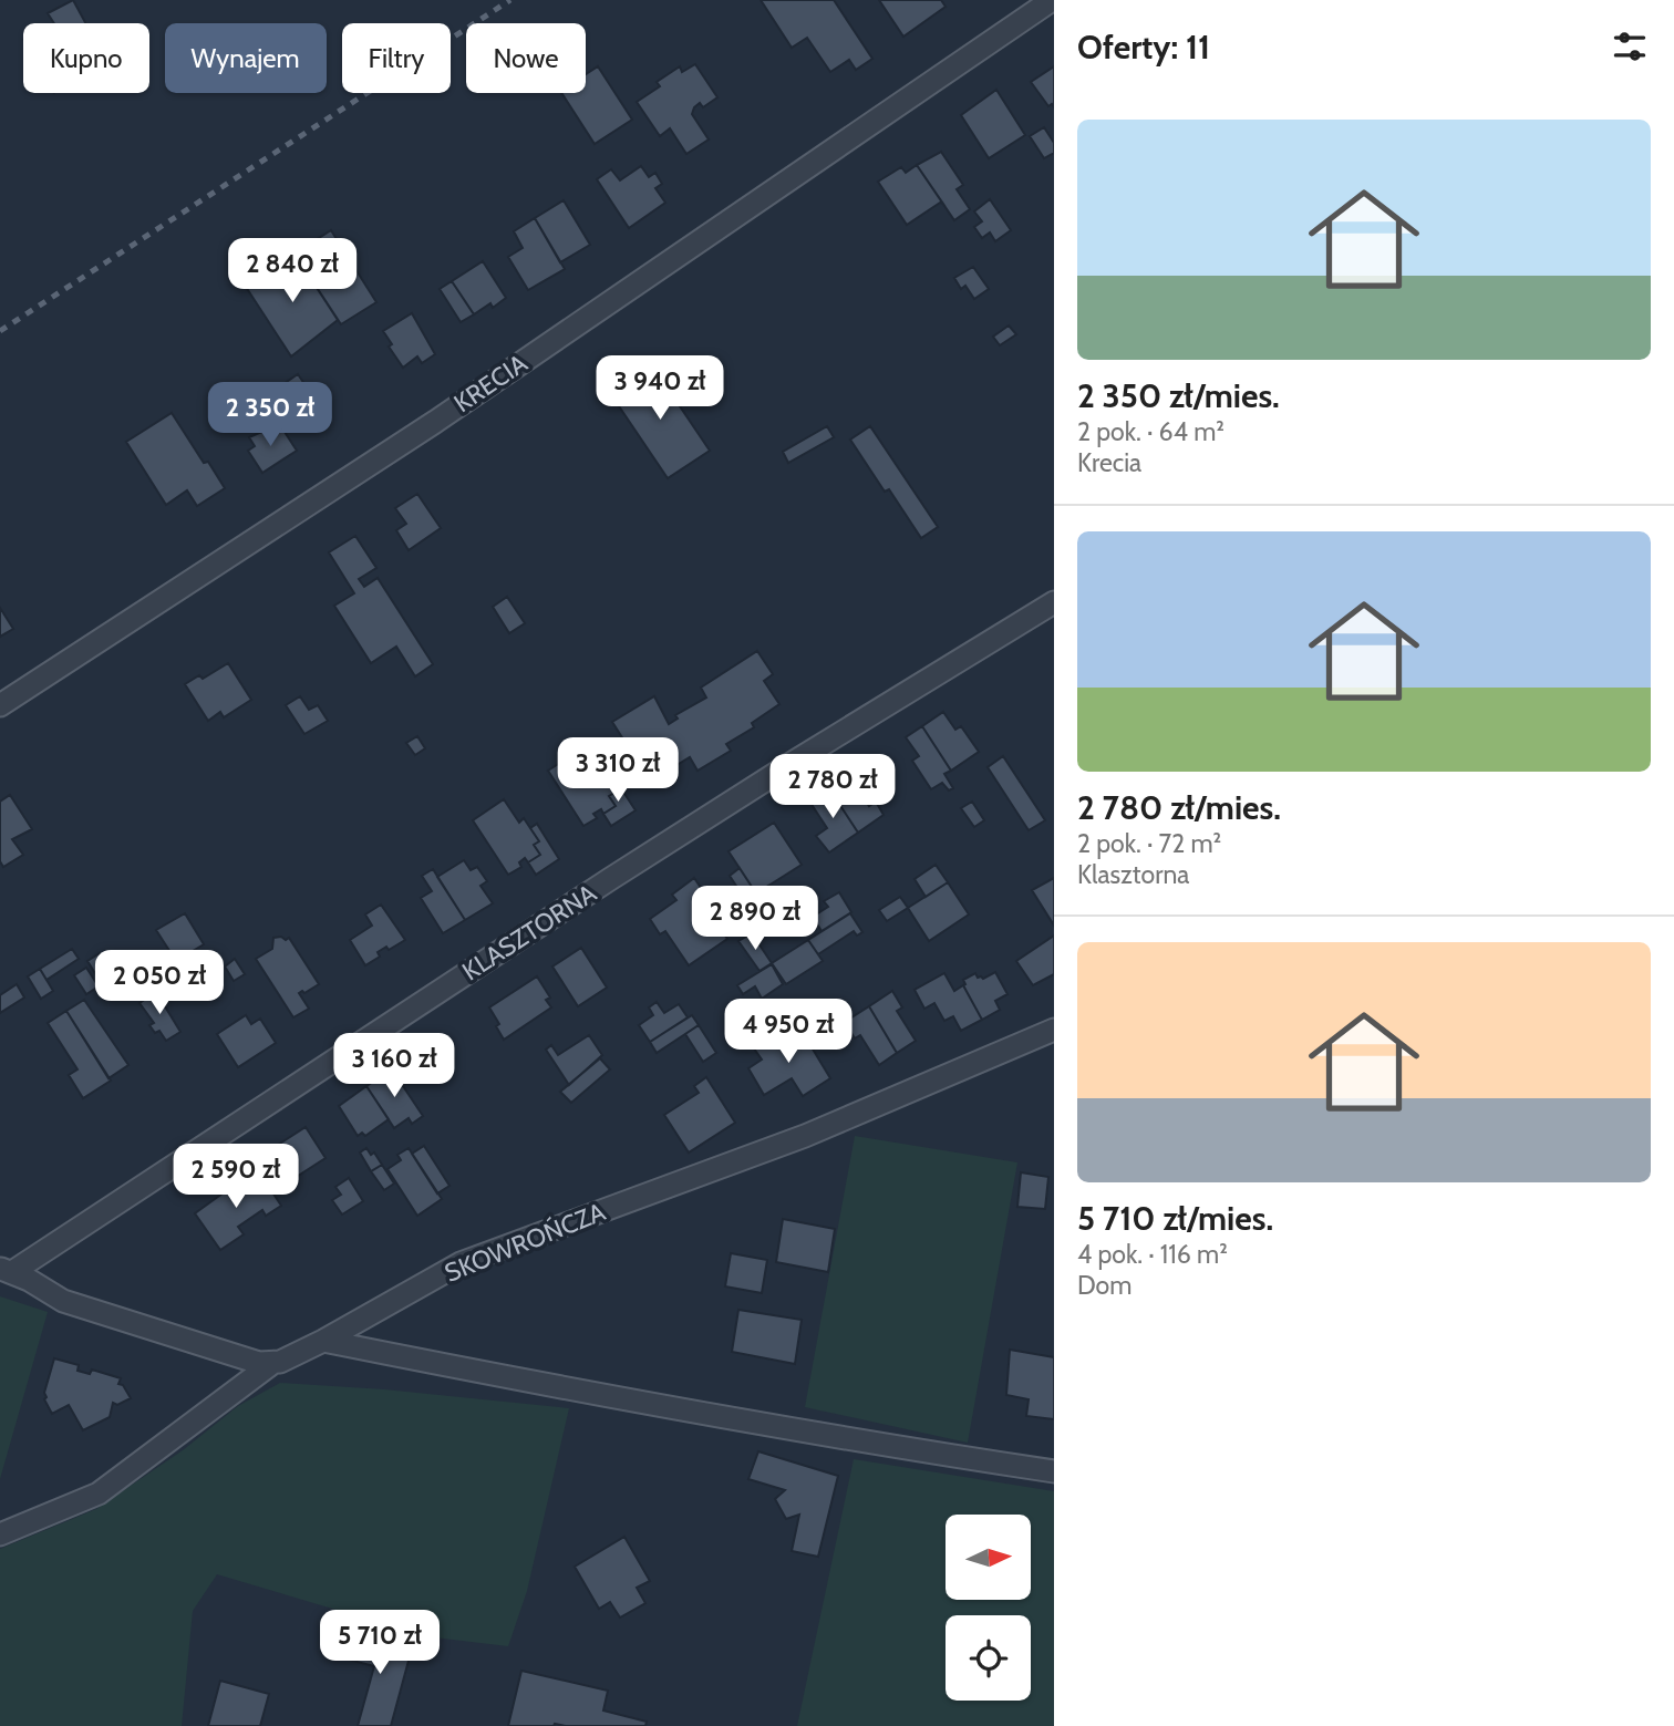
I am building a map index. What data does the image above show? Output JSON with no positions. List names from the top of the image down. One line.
{"streets":{"street":["KRECIA","KLASZTORNA","SKOWROŃCZA"]},"north":"right","page":{"heading":"Oferty: 11","chip":["Kupno","Wynajem","Filtry","Nowe"],"list":[{"name":"2 350 zł/mies.","note":"2 pok. · 64 m² · Krecia"},{"name":"2 780 zł/mies.","note":"2 pok. · 72 m² · Klasztorna"},{"name":"5 710 zł/mies.","note":"4 pok. · 116 m² · Dom"}],"price":["2 840 zł","3 940 zł","2 350 zł","3 310 zł","2 780 zł","2 890 zł","2 050 zł","4 950 zł","3 160 zł","2 590 zł","5 710 zł"]}}
